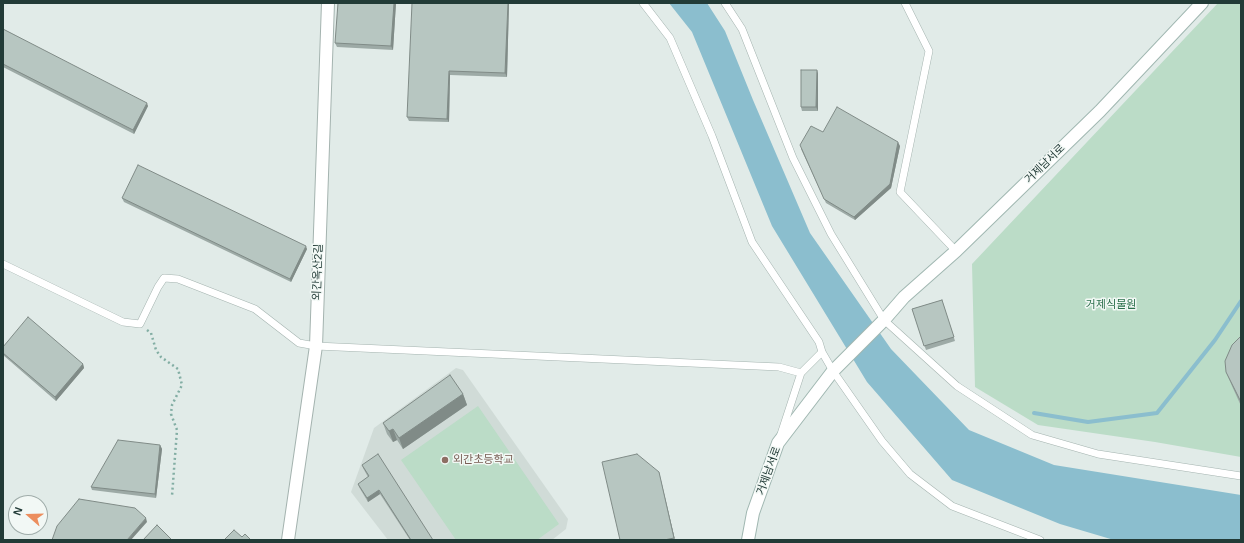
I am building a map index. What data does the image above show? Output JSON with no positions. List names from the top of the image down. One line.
{"streets":{"main road":["거제남서로","외간옥산2길"]},"parks":["거제식물원"],"places":["외간초등학교"],"north":"left"}
